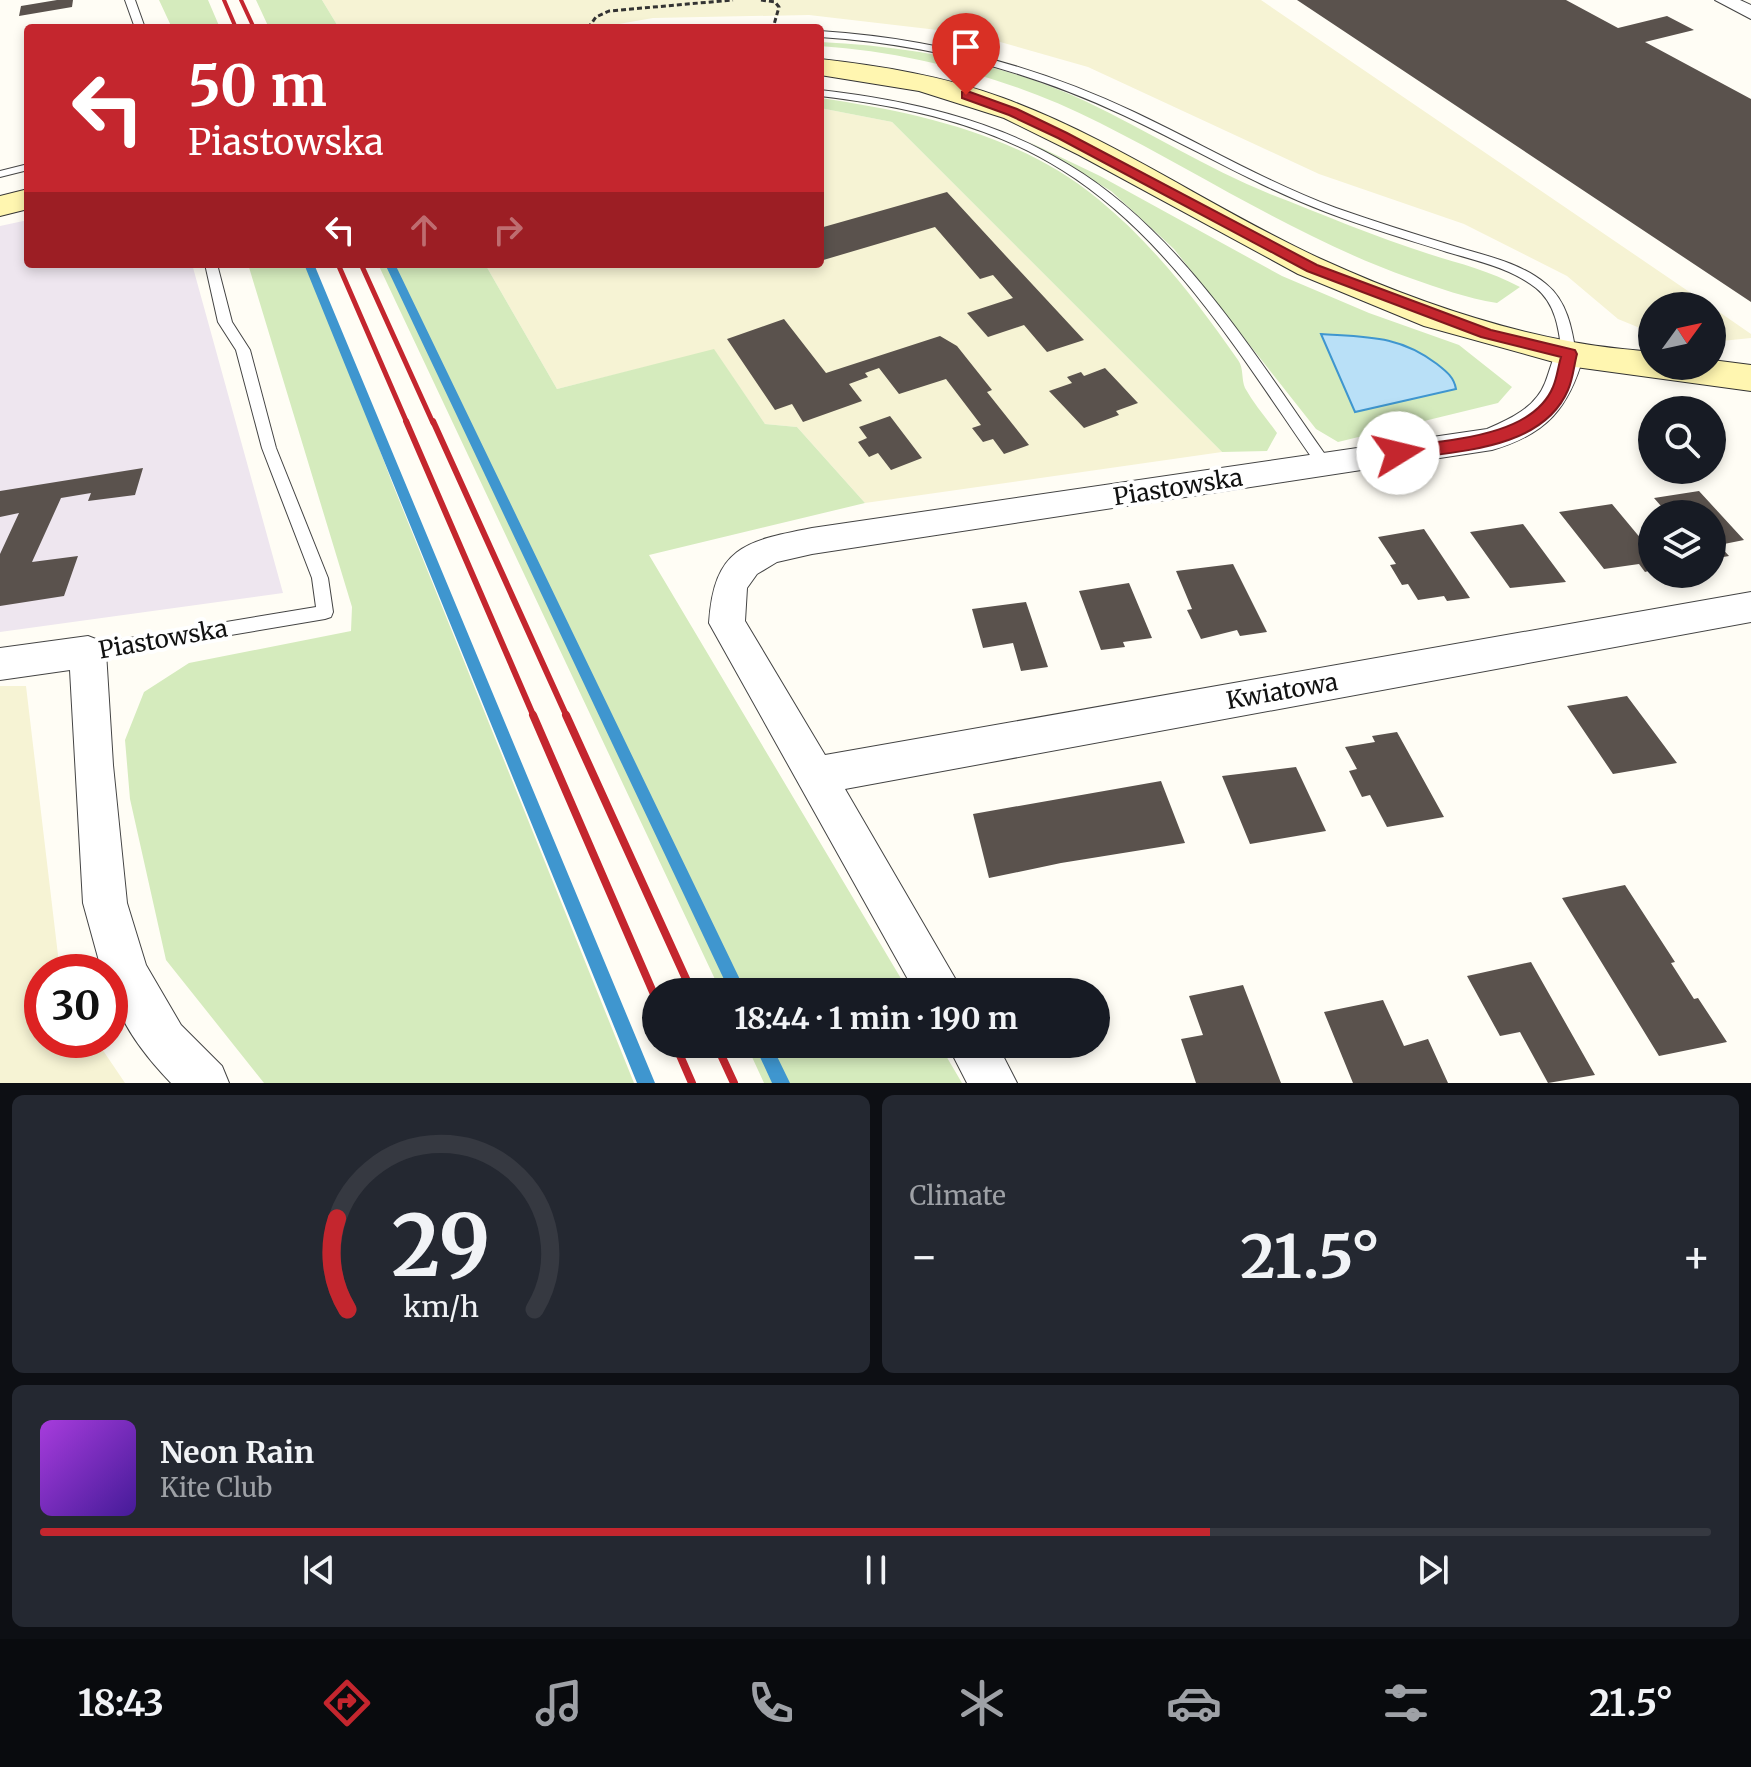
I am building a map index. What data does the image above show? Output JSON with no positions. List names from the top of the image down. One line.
{"streets":{"street":["Piastowska","Kwiatowa"]},"crossings":[["Piastowska","Kwiatowa"]],"north":"top right","page":{"turn":["50 m","Piastowska"],"limit":"30","trip":"18:44 · 1 min · 190 m","tile":"Climate","heat":["−","21.5°","+"],"song":["Neon Rain","Kite Club"],"tabs":["18:43","21.5°"],"gauge":["29","km/h"]}}
